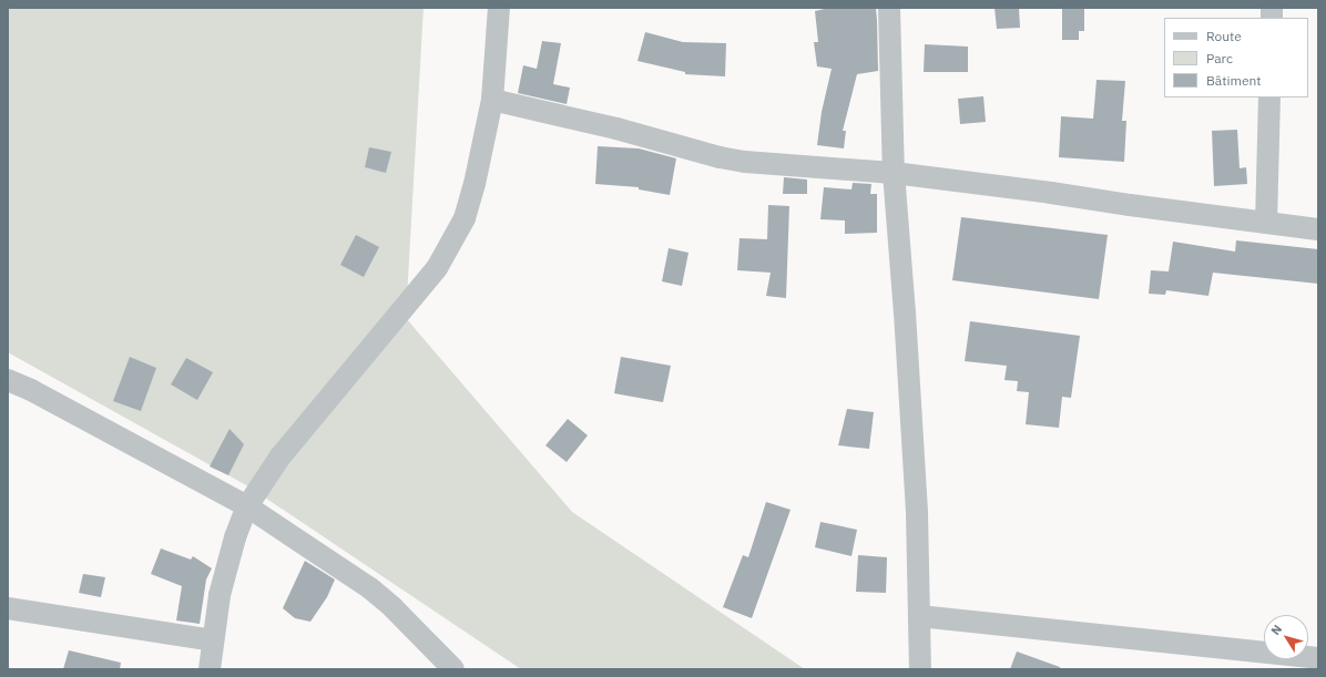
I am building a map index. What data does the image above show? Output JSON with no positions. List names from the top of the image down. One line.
{"legend":["Route","Parc","Bâtiment"],"north":"top left"}
